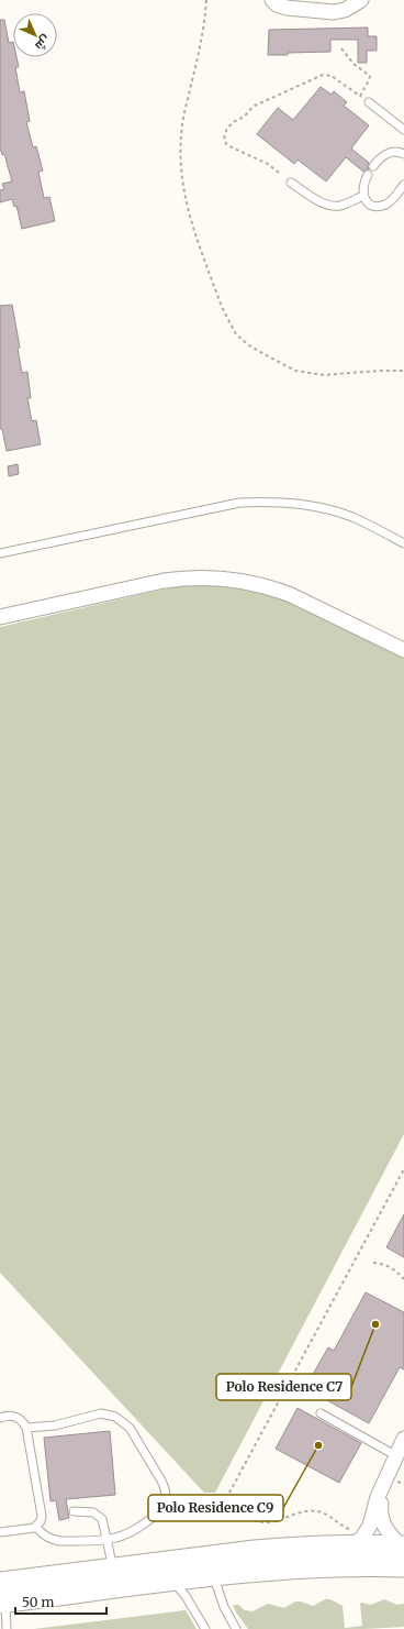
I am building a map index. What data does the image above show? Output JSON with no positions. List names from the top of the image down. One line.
{"places":["Polo Residence C7","Polo Residence C9"],"scale_bar":"50 m","north":"bottom right"}
